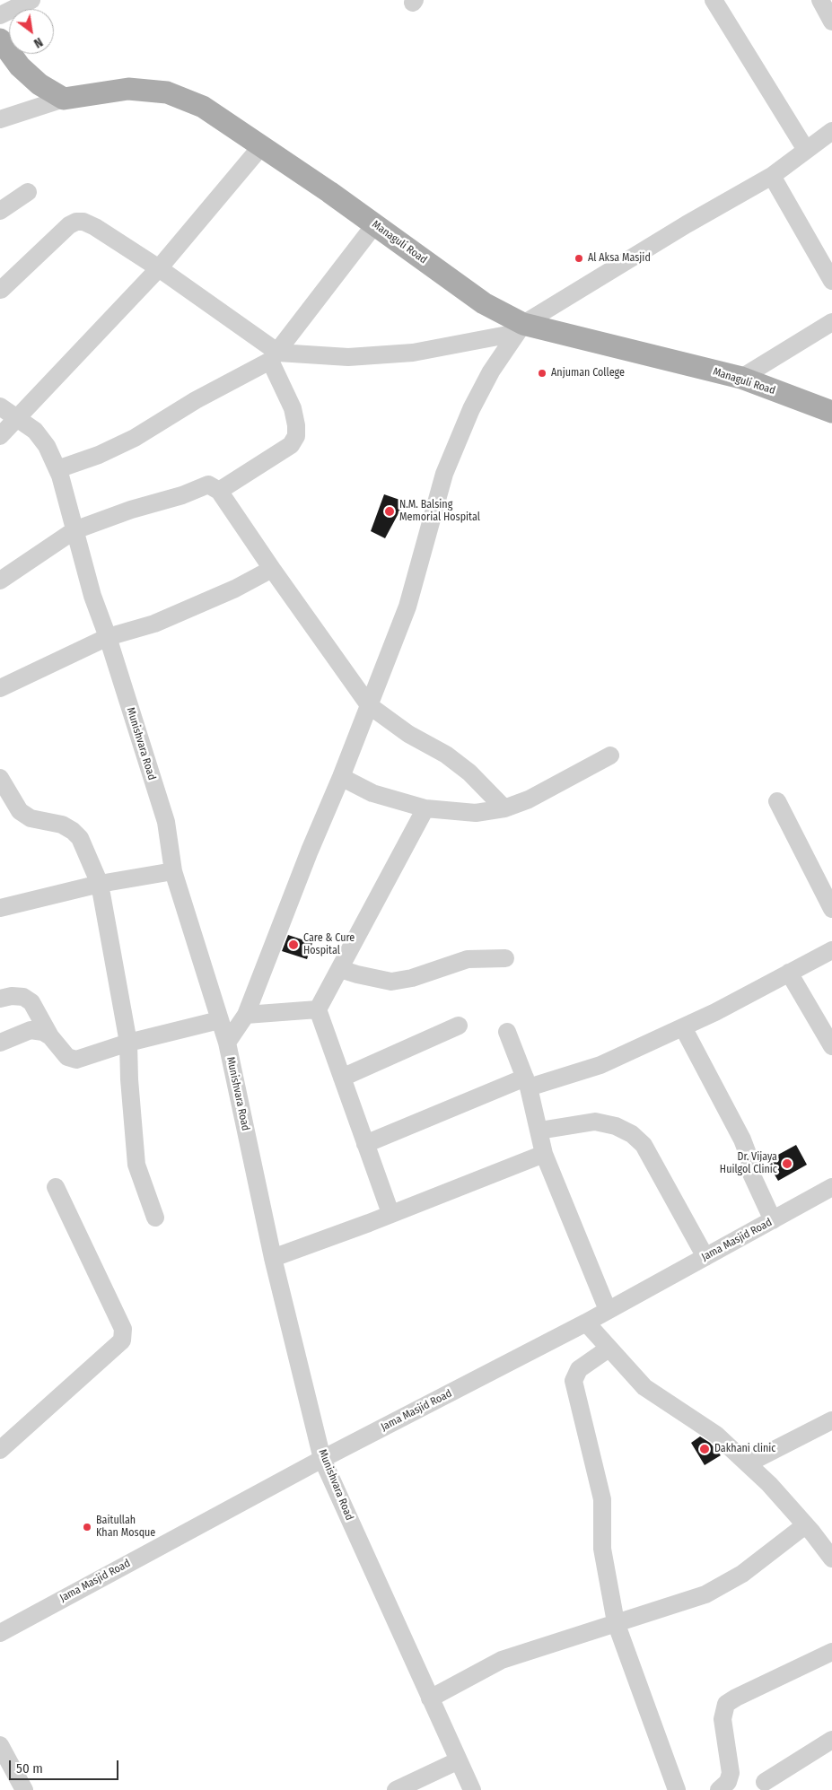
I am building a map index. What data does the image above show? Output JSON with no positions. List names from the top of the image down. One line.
{"streets":{"main road":["Managuli Road"],"street":["Munishvara Road","Jama Masjid Road"]},"crossings":[["Munishvara Road","Jama Masjid Road"]],"places":["Al Aksa Masjid","Anjuman College","N.M. Balsing Memorial Hospital","Care & Cure Hospital","Dr. Vijaya Huilgol Clinic","Dakhani clinic","Baitullah Khan Mosque"],"scale_bar":"50 m","north":"bottom right"}
